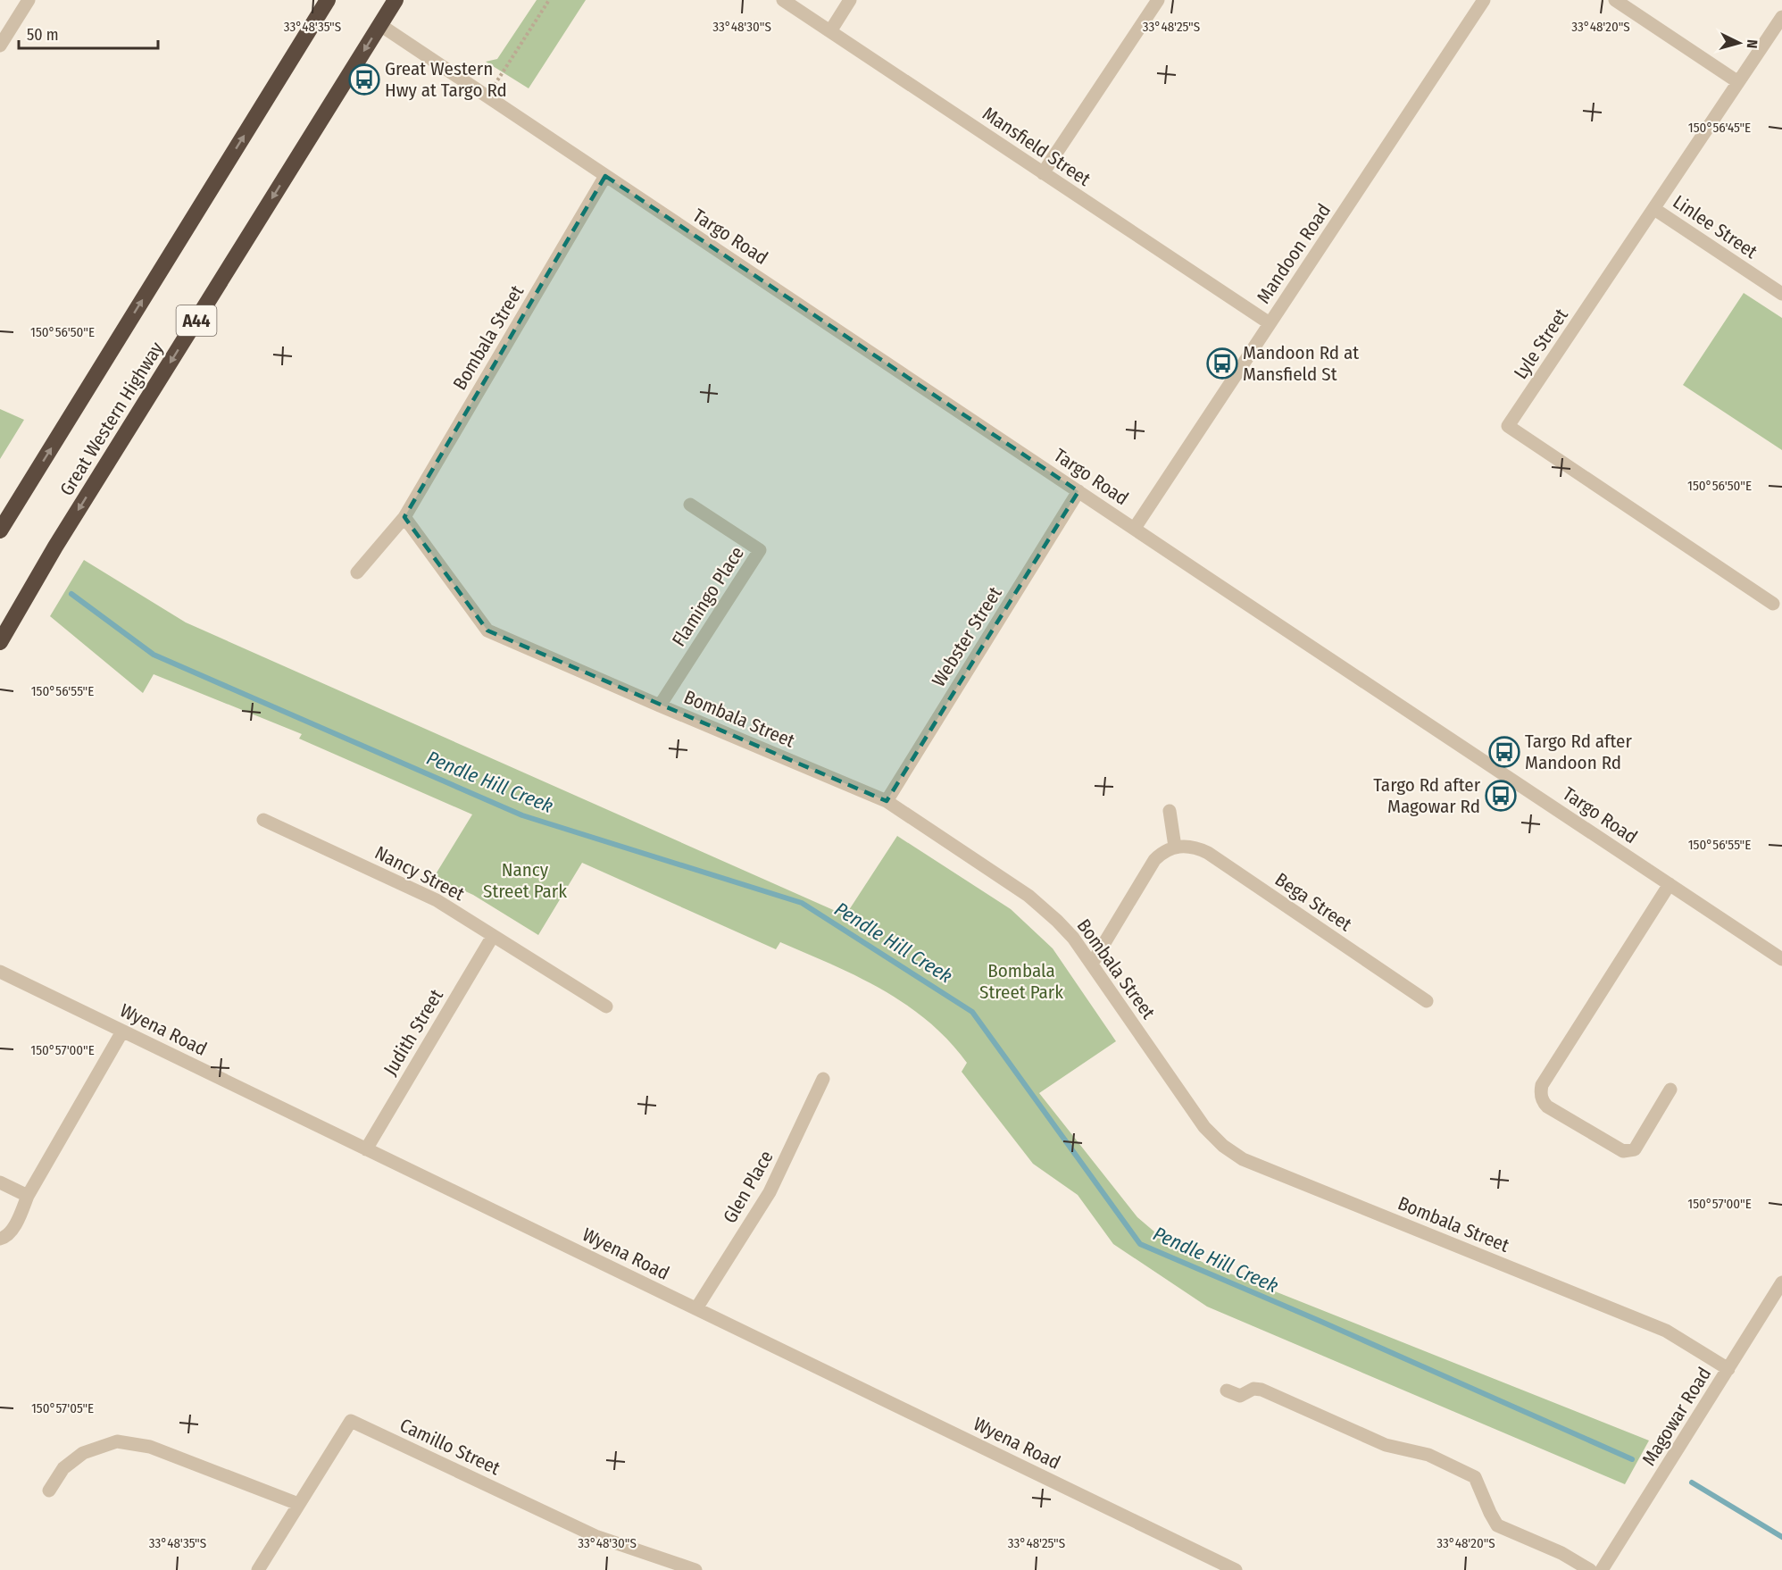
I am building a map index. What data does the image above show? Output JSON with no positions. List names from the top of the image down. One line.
{"streets":{"highway":["A44","Great Western Highway"],"street":["Mansfield Street","Linlee Street","Targo Road","Mandoon Road","Bombala Street","Lyle Street","Flamingo Place","Webster Street","Nancy Street","Bega Street","Wyena Road","Judith Street","Glen Place","Magowar Road","Camillo Street"]},"crossings":[["Mansfield Street","Mandoon Road"],["Linlee Street","Lyle Street"],["Targo Road","Mandoon Road"],["Targo Road","Bombala Street"],["Targo Road","Great Western Highway"],["Targo Road","Webster Street"],["Bombala Street","Flamingo Place"],["Bombala Street","Webster Street"],["Bombala Street","Magowar Road"],["Nancy Street","Judith Street"],["Wyena Road","Judith Street"],["Wyena Road","Glen Place"]],"water":["Pendle Hill Creek"],"parks":["Nancy Street Park","Bombala Street Park"],"places":{"bus stop":["Great Western Hwy at Targo Rd","Mandoon Rd at Mansfield St","Targo Rd after Mandoon Rd","Targo Rd after Magowar Rd"]},"scale_bar":"50 m","north":"right","coordinates":["33°48'35\"S","33°48'30\"S","33°48'25\"S","33°48'20\"S","150°56'45\"E","150°56'50\"E","150°56'55\"E","150°57'00\"E","150°57'05\"E"]}
